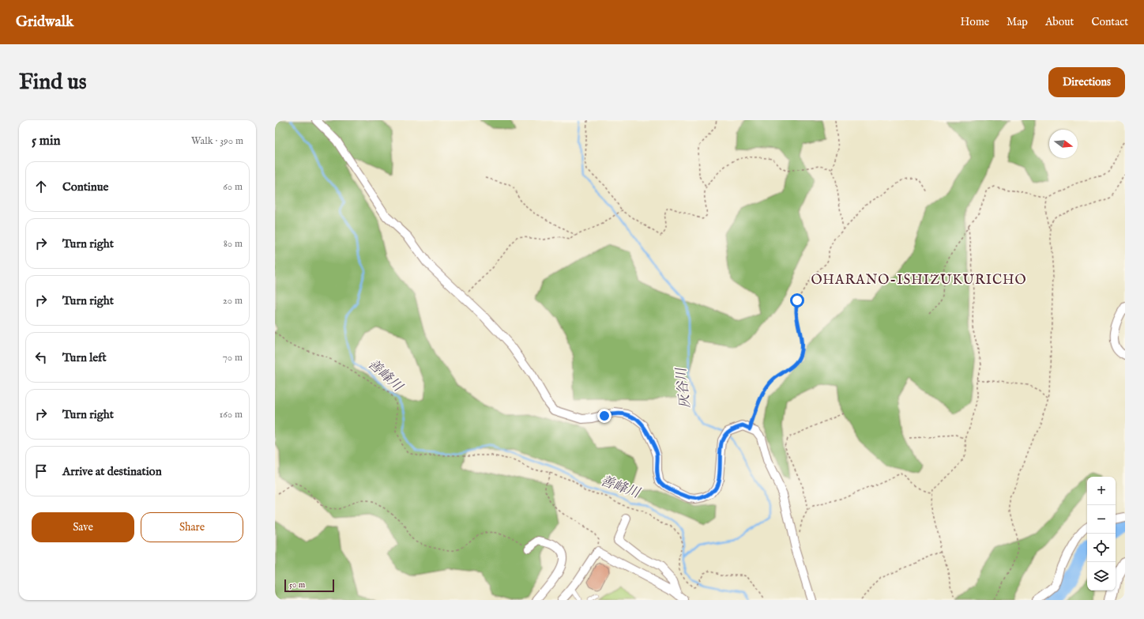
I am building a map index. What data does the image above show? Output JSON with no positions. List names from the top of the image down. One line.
{"districts":["OHARANO-ISHIZUKURICHO"],"water":["善峰川","灰谷川"],"scale_bar":"50 m","north":"right","page":{"header":"Gridwalk","nav":["Home","Map","About","Contact"],"buttons":["Directions",["Save","Share"]],"title":"Find us","heading":["5 min","Walk · 390 m"],"list":[["Continue","60 m"],["Turn right","80 m"],["Turn right","20 m"],["Turn left","70 m"],["Turn right","160 m"],"Arrive at destination"],"map_buttons":["+","−"],"scale":"50 m"}}
